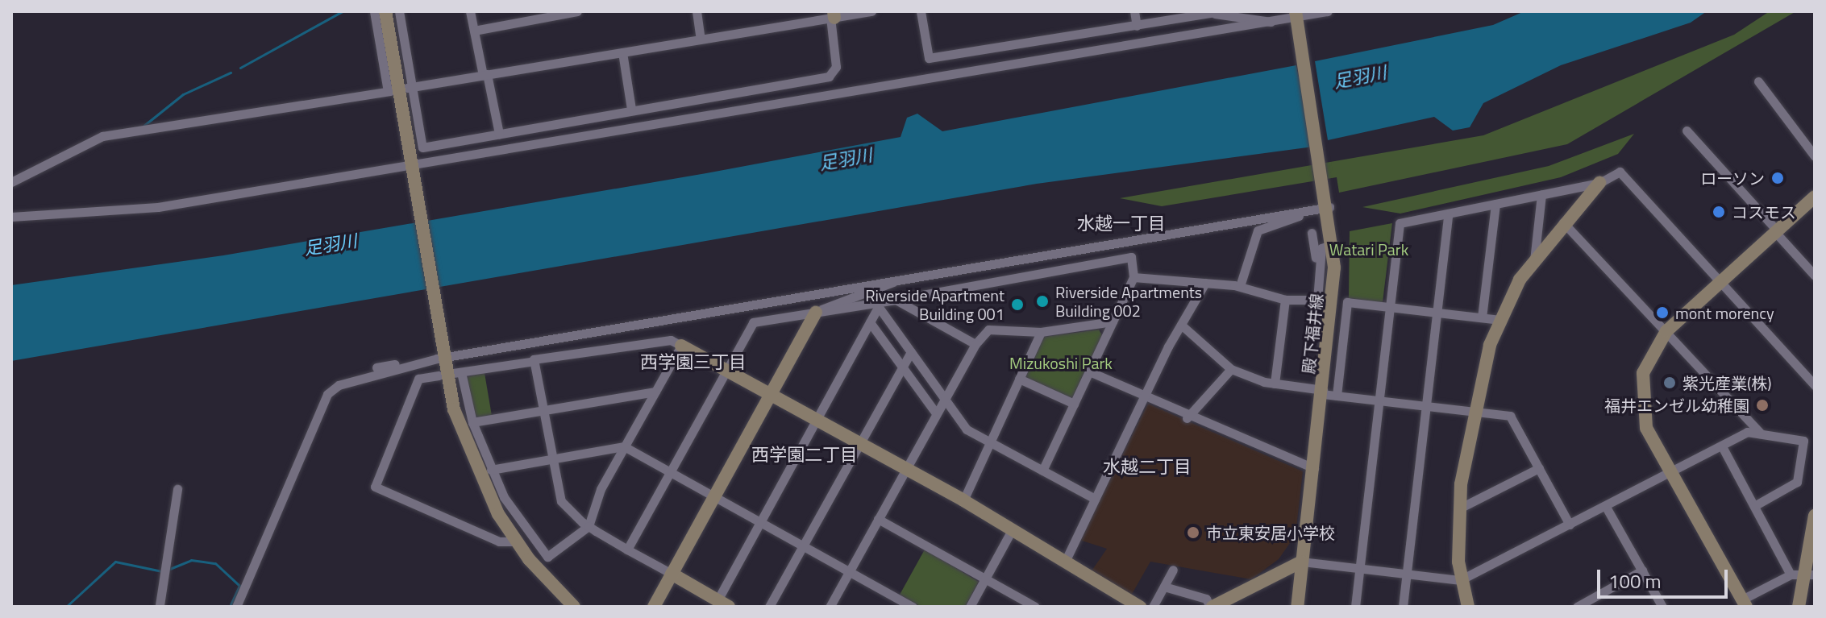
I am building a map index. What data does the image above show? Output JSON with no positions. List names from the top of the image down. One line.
{"streets":{"street":["殿下福井線"]},"districts":["水越一丁目","西学園三丁目","西学園二丁目","水越二丁目"],"water":["足羽川"],"parks":["Watari Park","Mizukoshi Park"],"places":["ローソン","コスモス","Riverside Apartments Building 002","Riverside Apartment Building 001","mont morency","紫光産業(株)","福井エンゼル幼稚園","市立東安居小学校"],"scale_bar":"100 m"}
